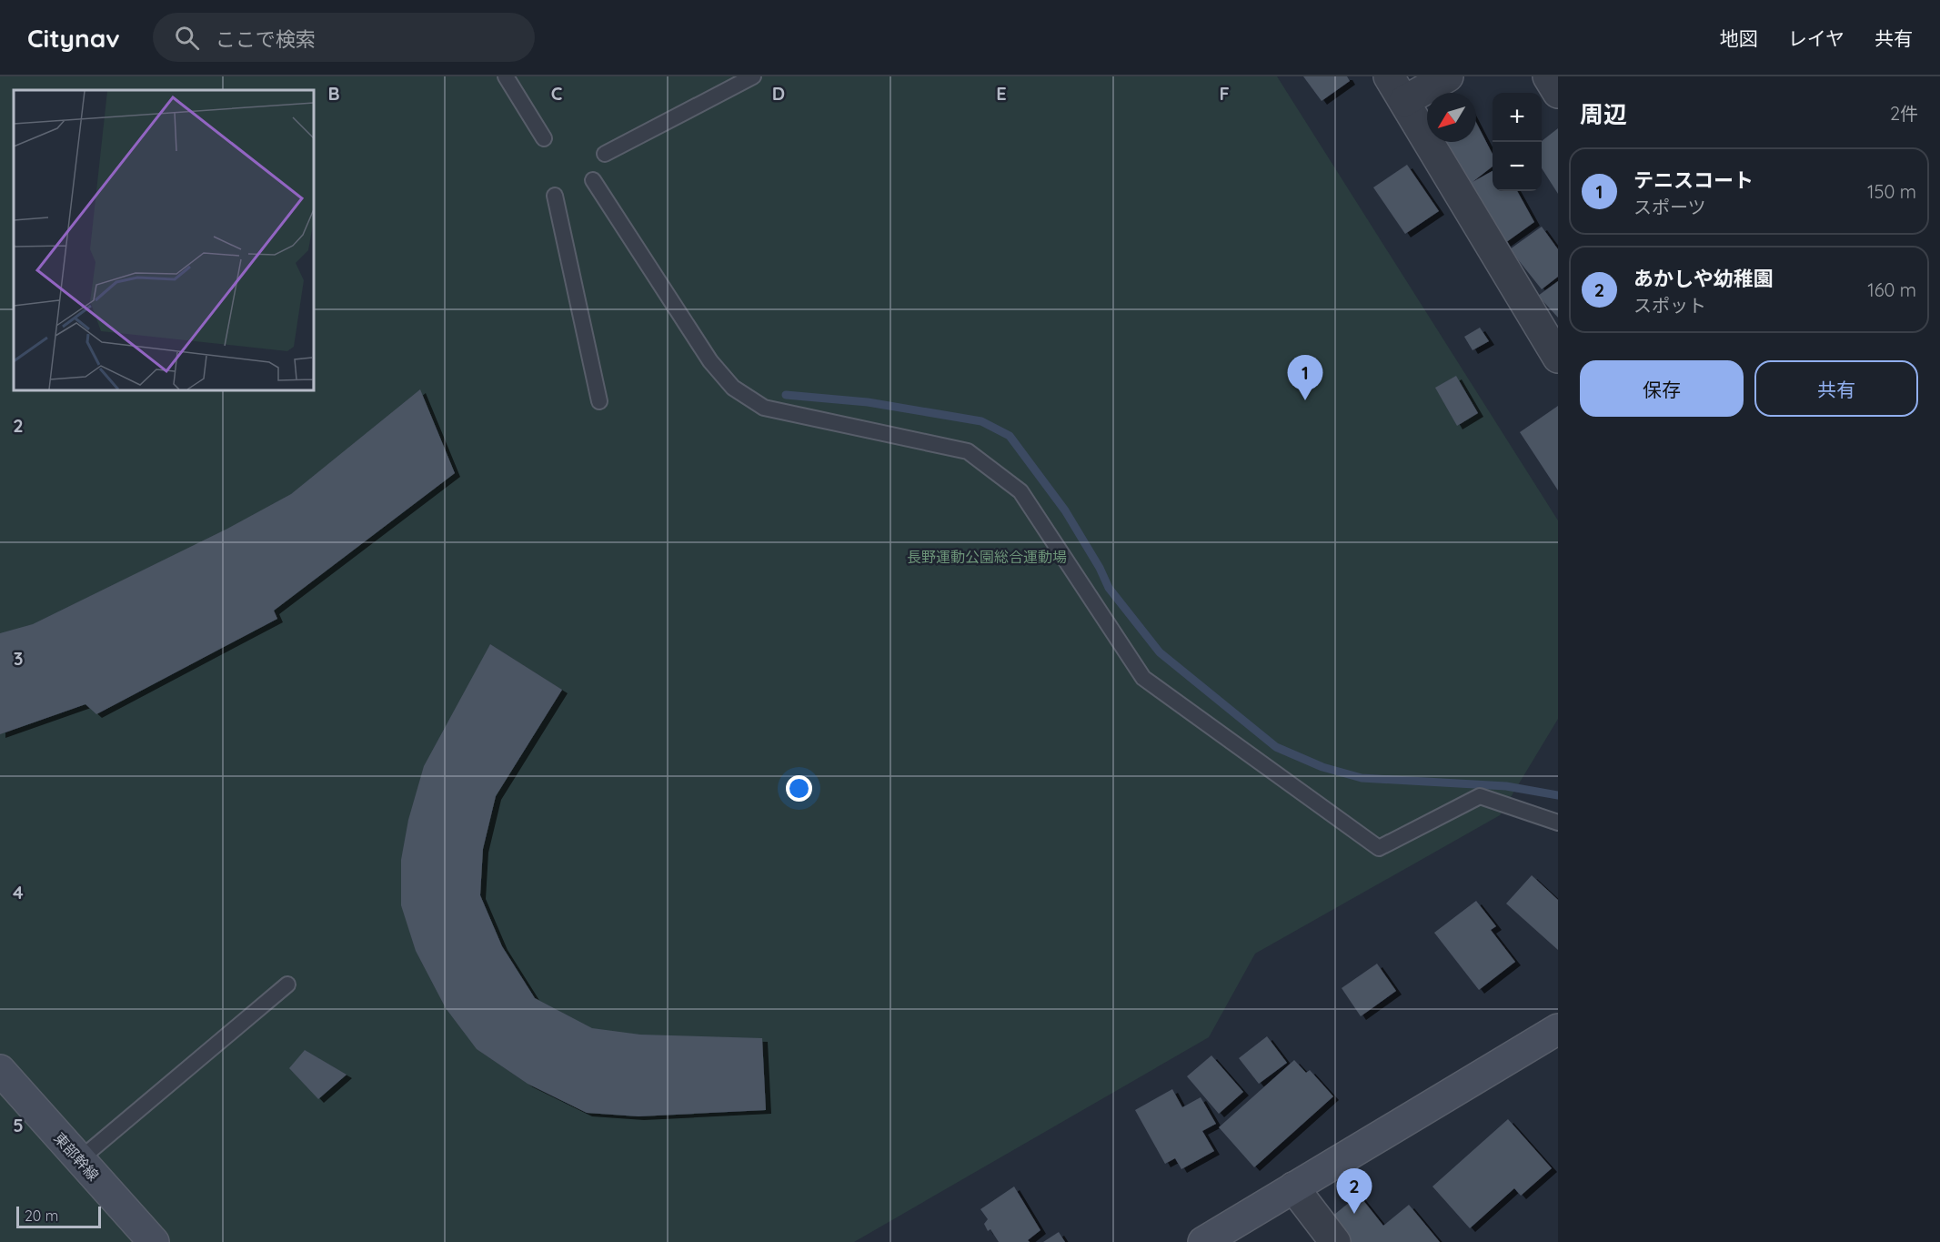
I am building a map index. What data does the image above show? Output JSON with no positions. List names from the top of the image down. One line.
{"streets":{"street":["東部幹線"]},"parks":["長野運動公園総合運動場"],"scale_bar":"20 m","north":"bottom left","page":{"header":"Citynav","search":"ここで検索","nav":["地図","レイヤ","共有"],"heading":["周辺","2件"],"map_buttons":["+","−"],"list":[{"mark":"1","name":"テニスコート","note":"スポーツ","value":"150 m"},{"mark":"2","name":"あかしや幼稚園","note":"スポット","value":"160 m"}],"buttons":["保存","共有"],"pins":["1","2"],"scale":"20 m"},"grid":{"columns":["B","C","D","E","F"],"rows":["2","3","4","5"]}}
